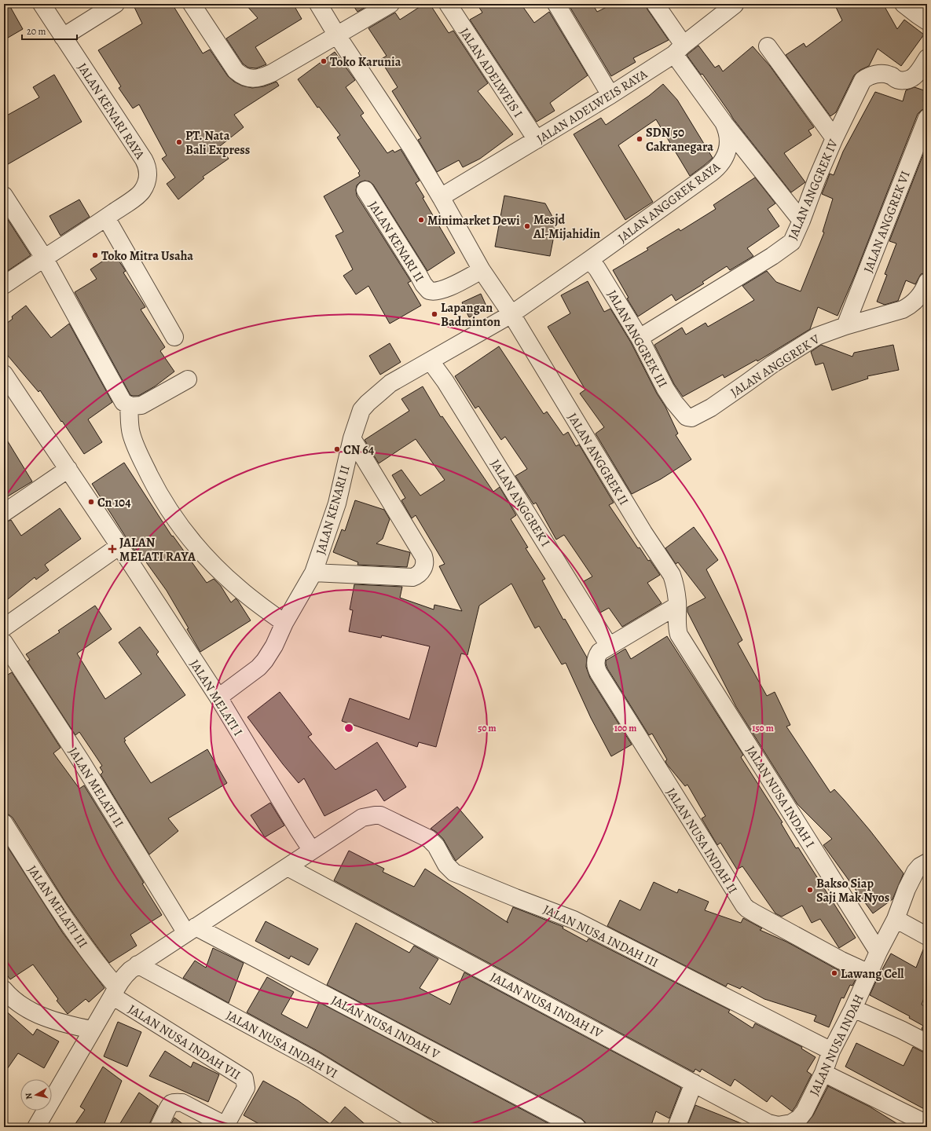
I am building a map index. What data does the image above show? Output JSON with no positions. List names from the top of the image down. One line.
{"streets":{"street":["JALAN ADELWEIS I","JALAN ADELWEIS RAYA","JALAN KENARI RAYA","JALAN ANGGREK IV","JALAN ANGGREK RAYA","JALAN ANGGREK VI","JALAN KENARI II","JALAN ANGGREK III","JALAN ANGGREK V","JALAN ANGGREK II","JALAN ANGGREK I","JALAN MELATI I","JALAN MELATI II","JALAN NUSA INDAH I","JALAN NUSA INDAH II","JALAN MELATI III","JALAN NUSA INDAH III","JALAN NUSA INDAH IV","JALAN NUSA INDAH V","JALAN NUSA INDAH VII","JALAN NUSA INDAH VI","JALAN NUSA INDAH"]},"crossings":[["JALAN ADELWEIS I","JALAN ADELWEIS RAYA"],["JALAN ADELWEIS RAYA","JALAN ANGGREK RAYA"],["JALAN ANGGREK IV","JALAN ANGGREK III"],["JALAN ANGGREK RAYA","JALAN KENARI II"],["JALAN ANGGREK RAYA","JALAN ANGGREK III"],["JALAN ANGGREK RAYA","JALAN ANGGREK II"],["JALAN ANGGREK VI","JALAN ANGGREK V"],["JALAN KENARI II","JALAN ANGGREK II"],["JALAN KENARI II","JALAN ANGGREK I"],["JALAN KENARI II","JALAN MELATI I"],["JALAN ANGGREK III","JALAN ANGGREK V"],["JALAN ANGGREK II","JALAN NUSA INDAH I"],["JALAN ANGGREK I","JALAN NUSA INDAH II"],["JALAN MELATI I","JALAN NUSA INDAH III"],["JALAN MELATI II","JALAN NUSA INDAH V"],["JALAN NUSA INDAH I","JALAN NUSA INDAH"],["JALAN NUSA INDAH II","JALAN NUSA INDAH"],["JALAN MELATI III","JALAN NUSA INDAH VII"],["JALAN NUSA INDAH III","JALAN NUSA INDAH"],["JALAN NUSA INDAH IV","JALAN NUSA INDAH"]],"places":{"other":["Toko Karunia","SDN 50 Cakranegara","PT. Nata Bali Express","Minimarket Dewi","Mesjd Al-Mijahidin","Toko Mitra Usaha","Lapangan Badminton","CN 64","Cn 104","Bakso Siap Saji Mak Nyos","Lawang Cell"],"health":["JALAN MELATI RAYA"]},"scale_bar":"20 m","north":"left","rings":["50 m","100 m","150 m"]}
